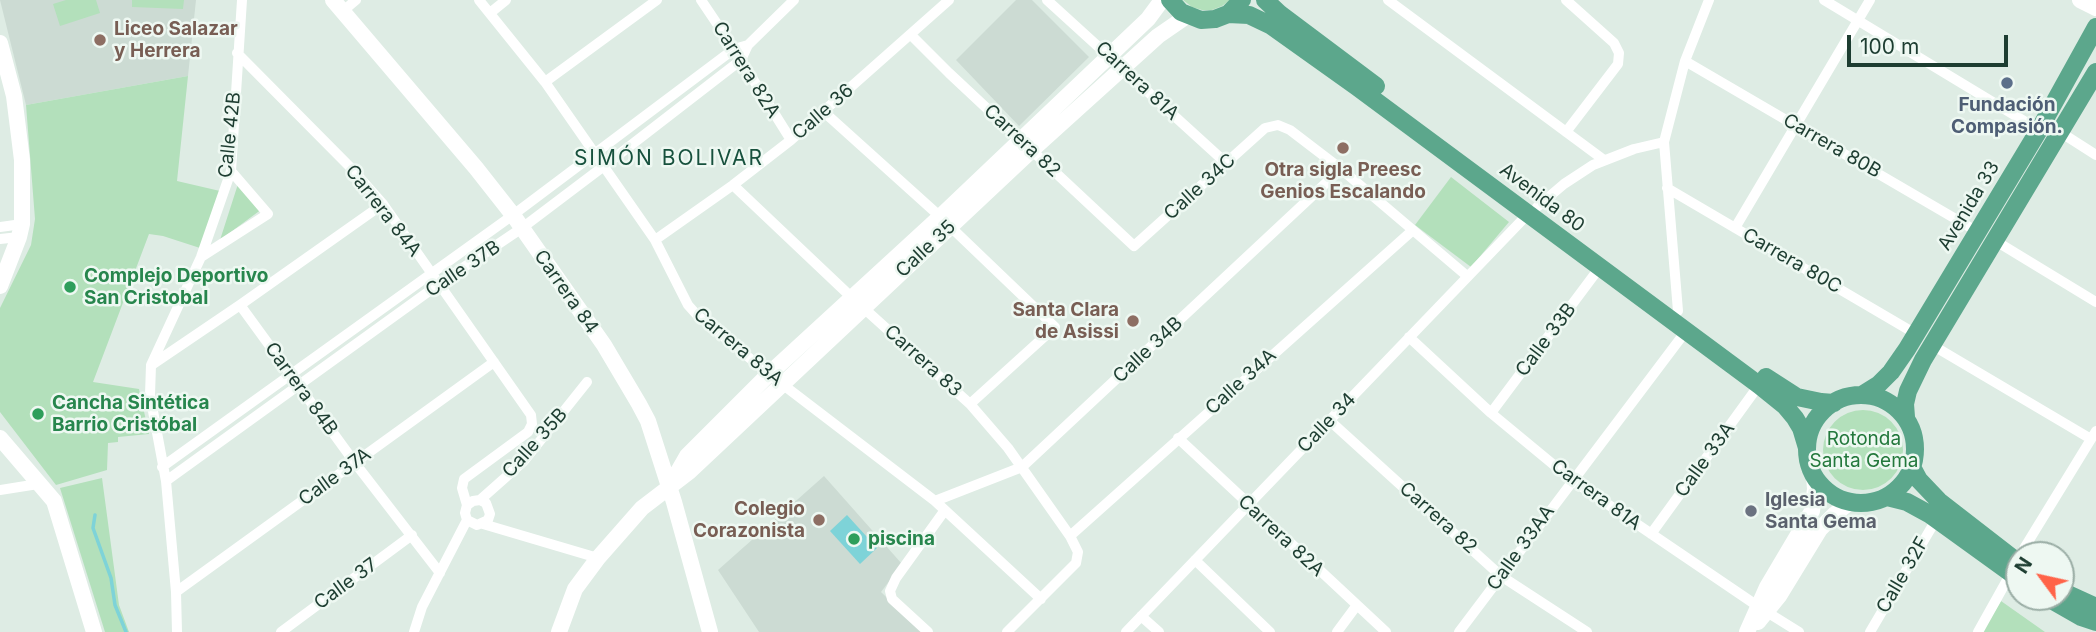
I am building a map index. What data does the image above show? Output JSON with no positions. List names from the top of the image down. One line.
{"streets":{"main road":["Avenida 80","Avenida 33"],"street":["Carrera 82A","Carrera 81A","Calle 36","Calle 42B","Carrera 82","Carrera 80B","Calle 34C","Carrera 84A","Calle 35","Carrera 80C","Calle 37B","Carrera 84","Calle 33B","Carrera 83A","Calle 34B","Carrera 83","Calle 34A","Carrera 84B","Calle 34","Calle 35B","Calle 33A","Calle 37A","Calle 33AA","Calle 32F","Calle 37"]},"crossings":[["Carrera 82A","Calle 36"],["Carrera 82A","Calle 37B"],["Carrera 82A","Calle 34A"],["Carrera 82A","Calle 34"],["Carrera 81A","Calle 34C"],["Carrera 81A","Calle 35"],["Carrera 81A","Calle 33B"],["Carrera 81A","Calle 34"],["Carrera 81A","Calle 33A"],["Carrera 81A","Calle 33AA"],["Calle 36","Carrera 82"],["Calle 36","Carrera 83A"],["Calle 36","Carrera 83"],["Calle 42B","Carrera 84A"],["Calle 42B","Calle 37B"],["Calle 42B","Calle 37A"],["Carrera 82","Calle 34C"],["Carrera 82","Calle 35"],["Carrera 82","Calle 34"],["Carrera 82","Calle 33AA"],["Carrera 80B","Avenida 33"],["Calle 34C","Calle 34B"],["Avenida 80","Avenida 33"],["Avenida 80","Calle 35"],["Avenida 80","Calle 33B"],["Avenida 80","Calle 34"],["Avenida 80","Calle 33A"],["Avenida 80","Calle 33AA"],["Avenida 33","Carrera 80C"],["Carrera 84A","Calle 37B"],["Carrera 84A","Calle 35B"],["Carrera 84A","Calle 37A"],["Calle 35","Carrera 84"],["Calle 35","Carrera 83A"],["Calle 35","Carrera 83"],["Calle 37B","Carrera 84"],["Calle 37B","Carrera 83A"],["Calle 37B","Carrera 84B"],["Carrera 83A","Calle 34B"],["Carrera 83A","Carrera 83"],["Calle 34B","Carrera 83"],["Carrera 83","Calle 34A"],["Carrera 84B","Calle 37A"],["Carrera 84B","Calle 37"]],"districts":["SIMÓN BOLIVAR"],"parks":["Rotonda Santa Gema"],"places":["Liceo Salazar y Herrera","Fundación Compasión.","Otra sigla Preesc Genios Escalando","Complejo Deportivo San Cristobal","Santa Clara de Asissi","Cancha Sintética Barrio Cristóbal","Iglesia Santa Gema","Colegio Corazonista","piscina"],"scale_bar":"100 m","north":"top left"}
